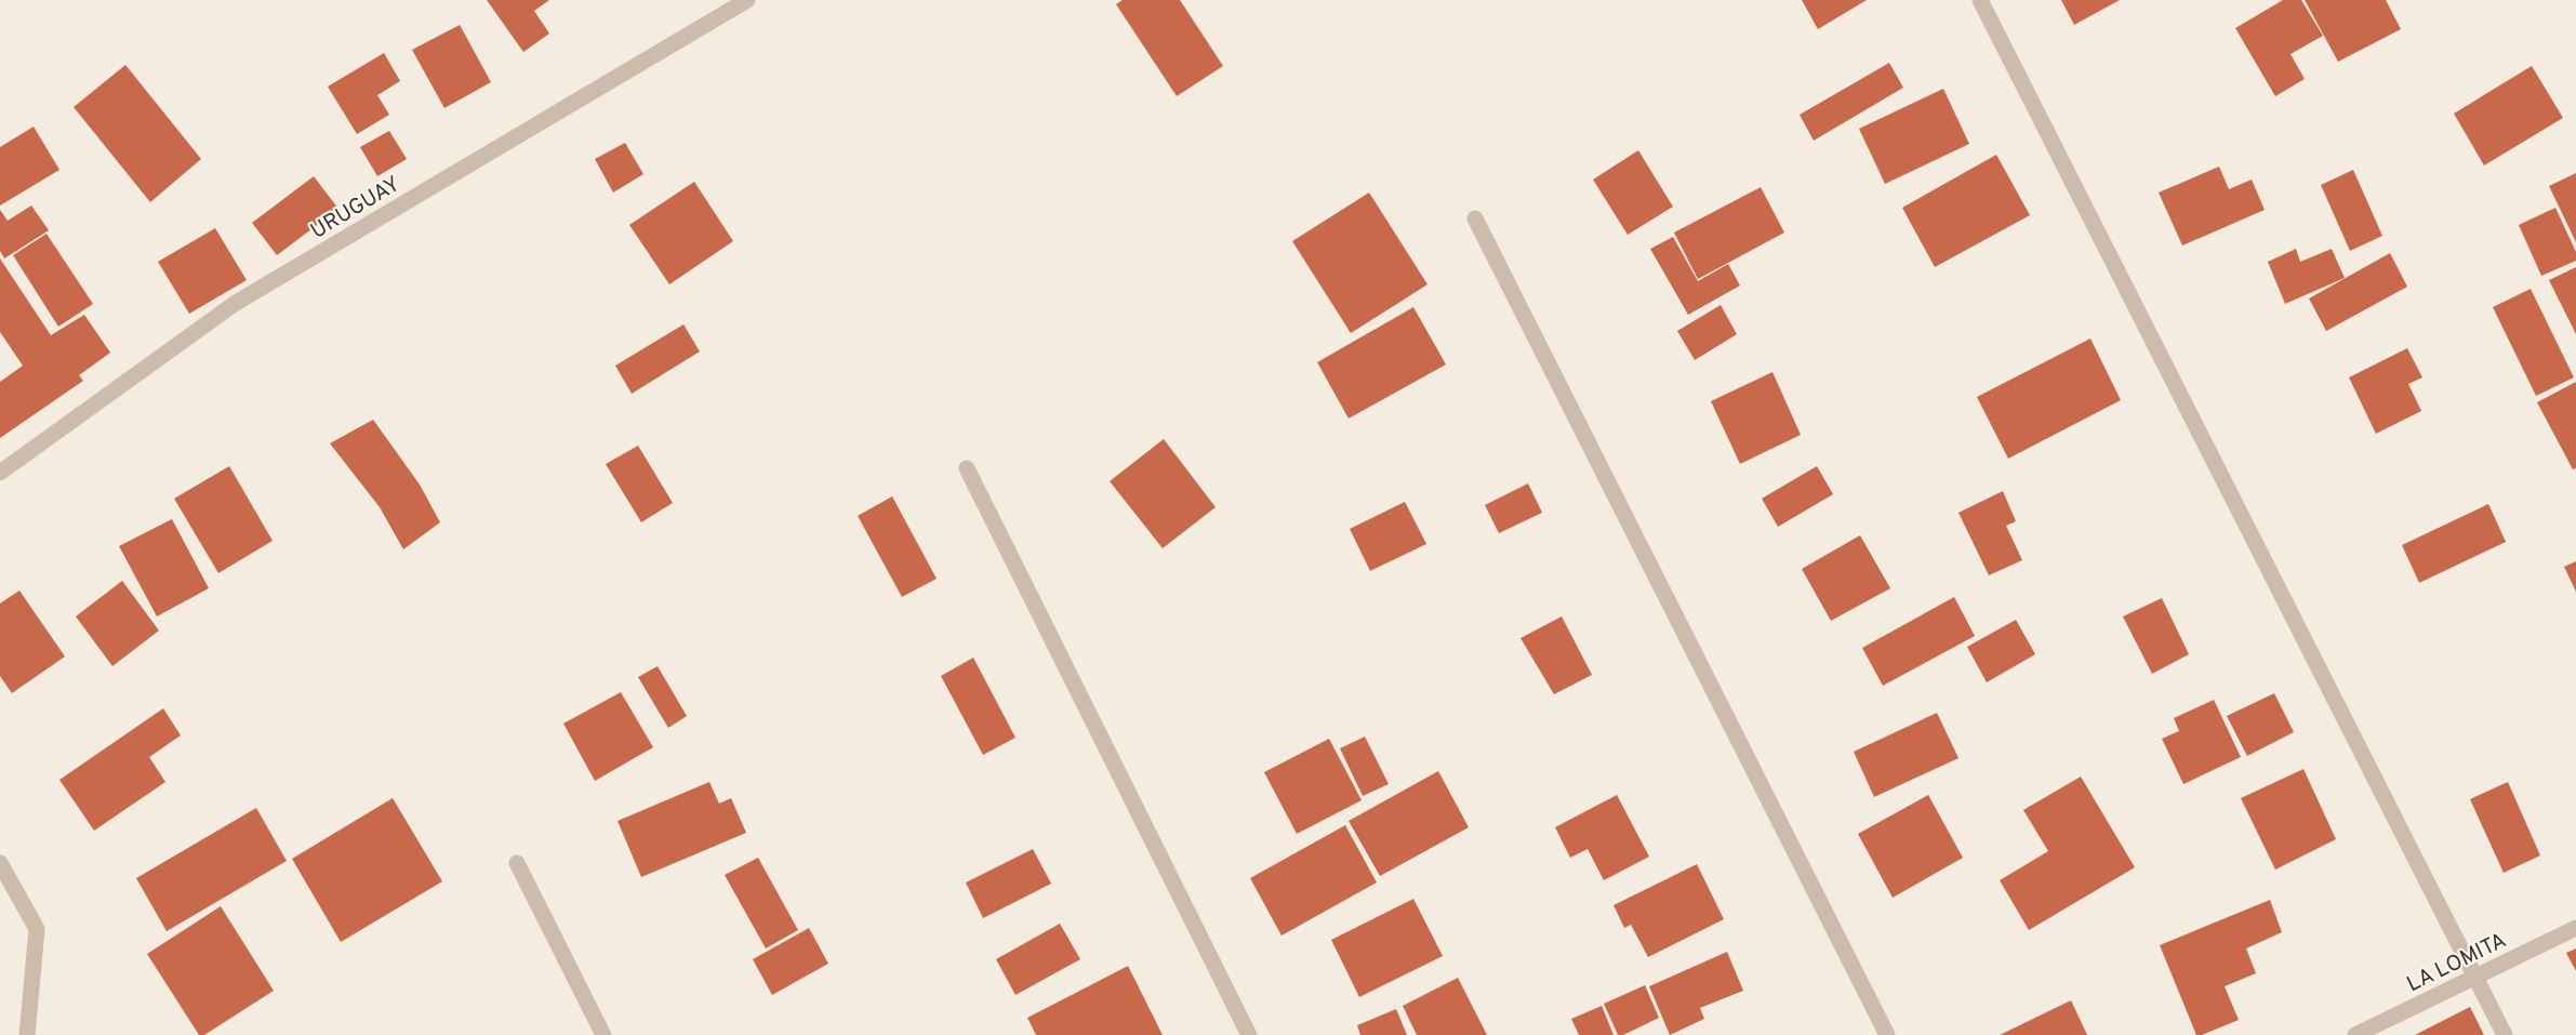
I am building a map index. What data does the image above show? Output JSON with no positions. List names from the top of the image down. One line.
{"streets":{"street":["URUGUAY","LA LOMITA"]}}
